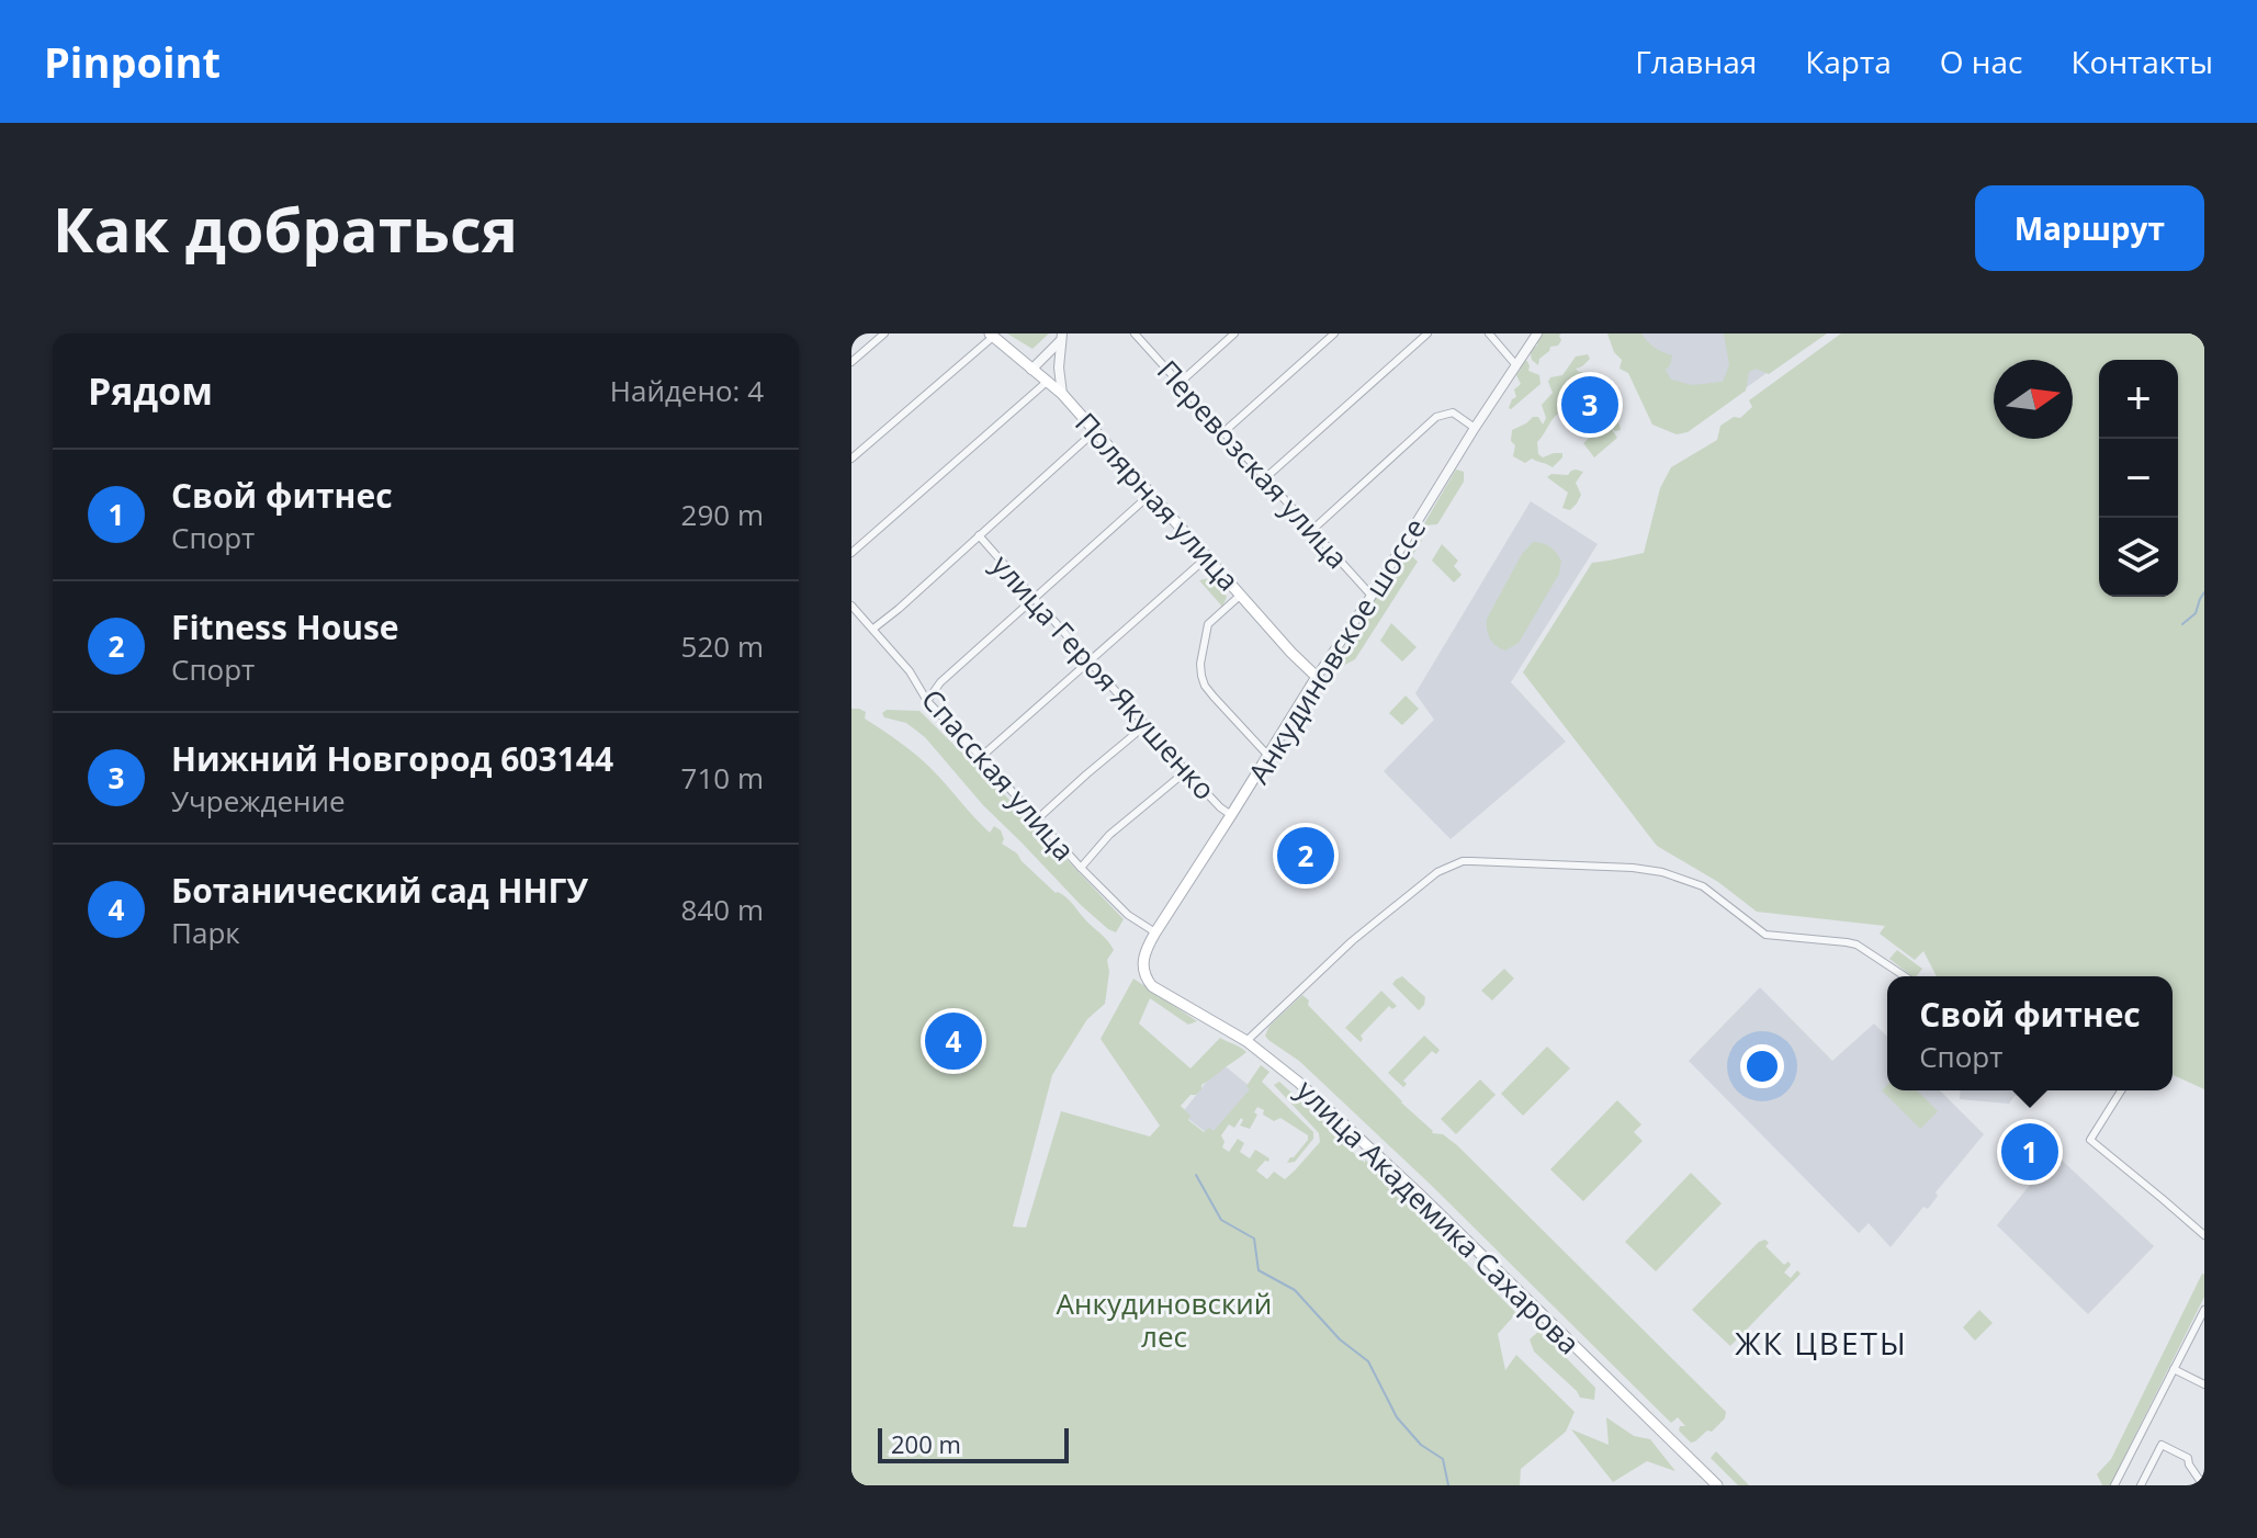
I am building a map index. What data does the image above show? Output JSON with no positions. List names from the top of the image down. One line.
{"streets":{"main road":["Полярная улица","Анкудиновское шоссе","улица Академика Сахарова"],"street":["Перевозская улица","улица Героя Якушенко","Спасская улица"]},"crossings":[["Перевозская улица","Анкудиновское шоссе"],["Полярная улица","Анкудиновское шоссе"],["Анкудиновское шоссе","улица Героя Якушенко"],["Анкудиновское шоссе","Спасская улица"],["Анкудиновское шоссе","улица Академика Сахарова"]],"districts":["ЖК ЦВЕТЫ"],"parks":["Анкудиновский лес"],"scale_bar":"200 m","north":"right","page":{"header":"Pinpoint","nav":["Главная","Карта","О нас","Контакты"],"buttons":"Маршрут","title":"Как добраться","heading":["Рядом","Найдено: 4"],"map_buttons":["+","−"],"pins":["3","2","4","1"],"list":[{"mark":"1","name":"Свой фитнес","note":"Спорт","value":"290 m"},{"mark":"2","name":"Fitness House","note":"Спорт","value":"520 m"},{"mark":"3","name":"Нижний Новгород 603144","note":"Учреждение","value":"710 m"},{"mark":"4","name":"Ботанический сад ННГУ","note":"Парк","value":"840 m"}],"popup":["Свой фитнес","Спорт"],"scale":"200 m"}}
